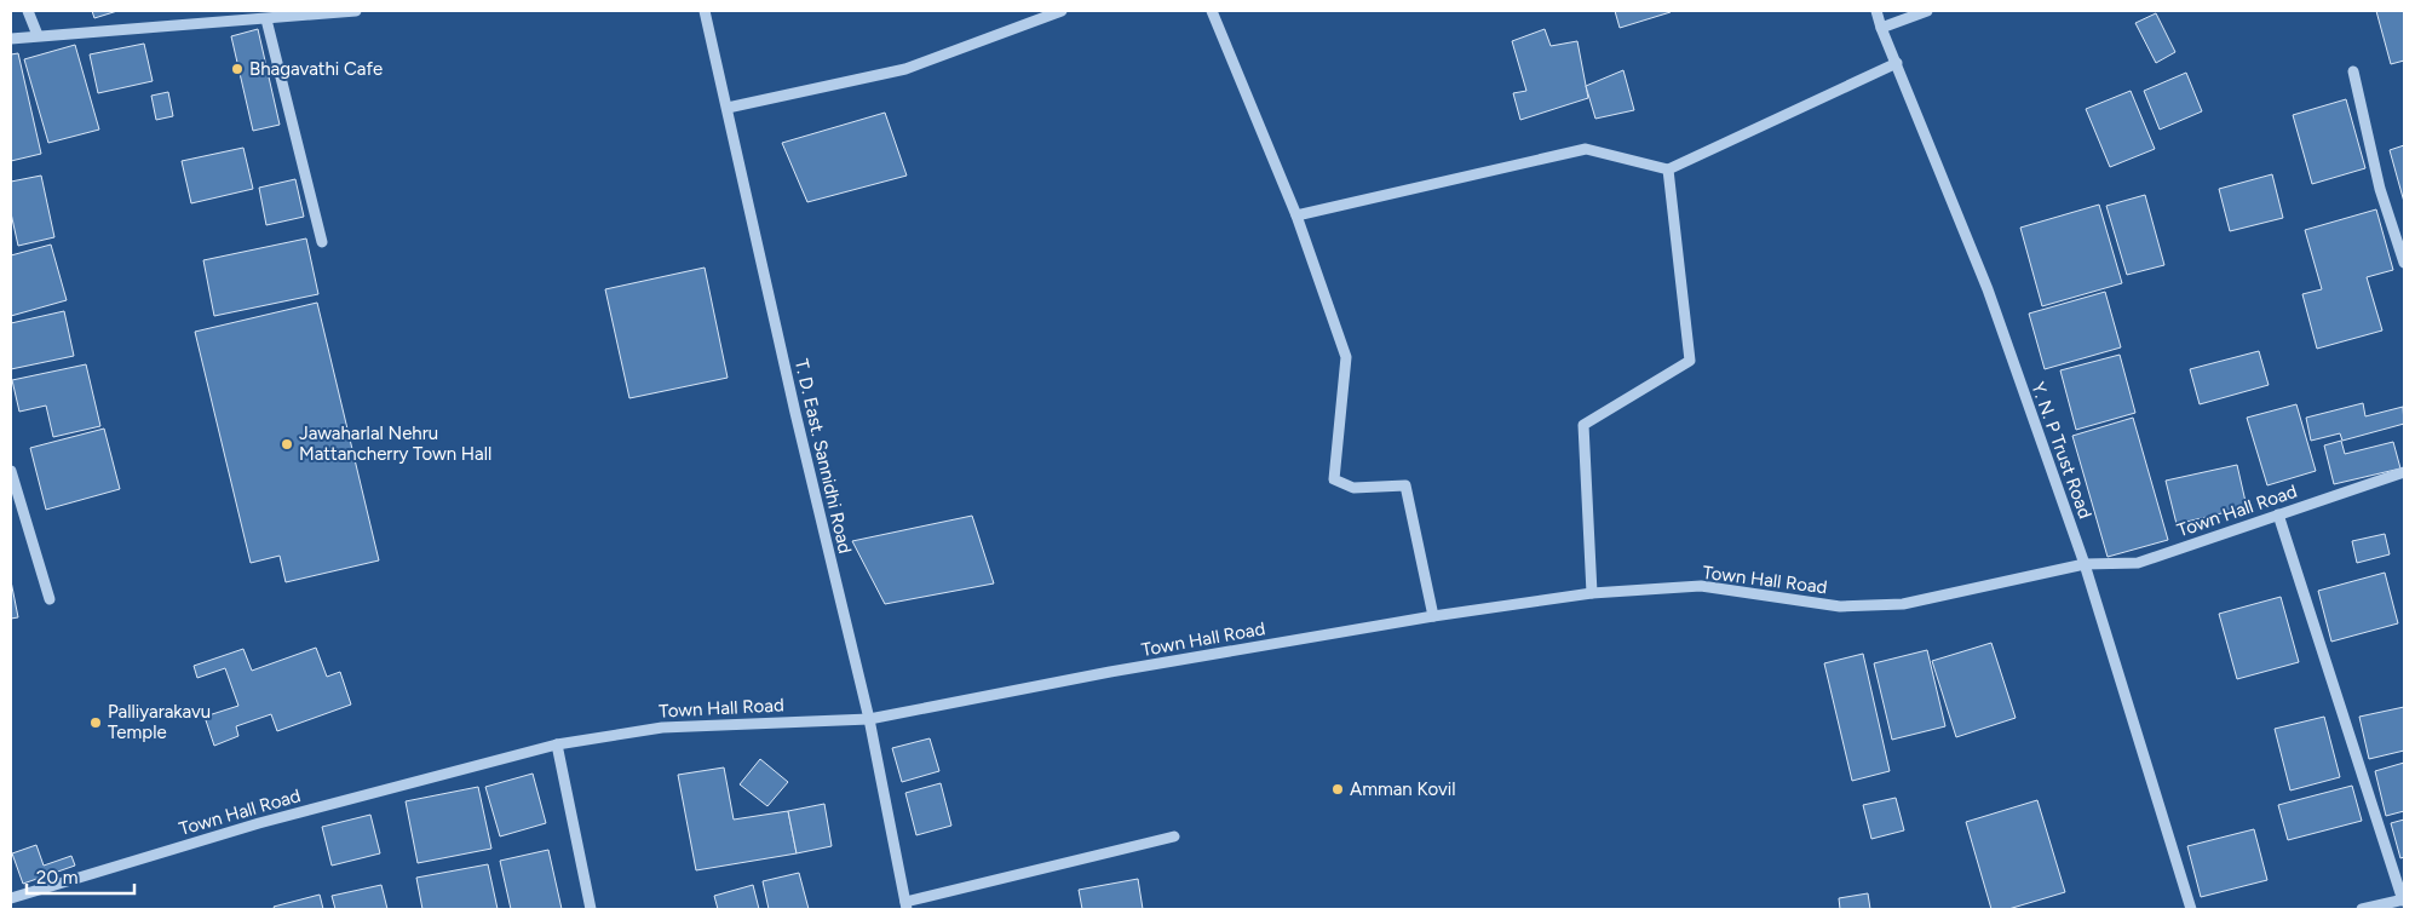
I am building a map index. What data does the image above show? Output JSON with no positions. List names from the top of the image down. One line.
{"streets":{"street":["Y. N. P Trust Road","T. D. East. Sannidhi Road","Town Hall Road"]},"crossings":[["Y. N. P Trust Road","Town Hall Road"],["T. D. East. Sannidhi Road","Town Hall Road"]],"places":["Bhagavathi Cafe","Jawaharlal Nehru Mattancherry Town Hall","Palliyarakavu Temple","Amman Kovil"],"scale_bar":"20 m"}
